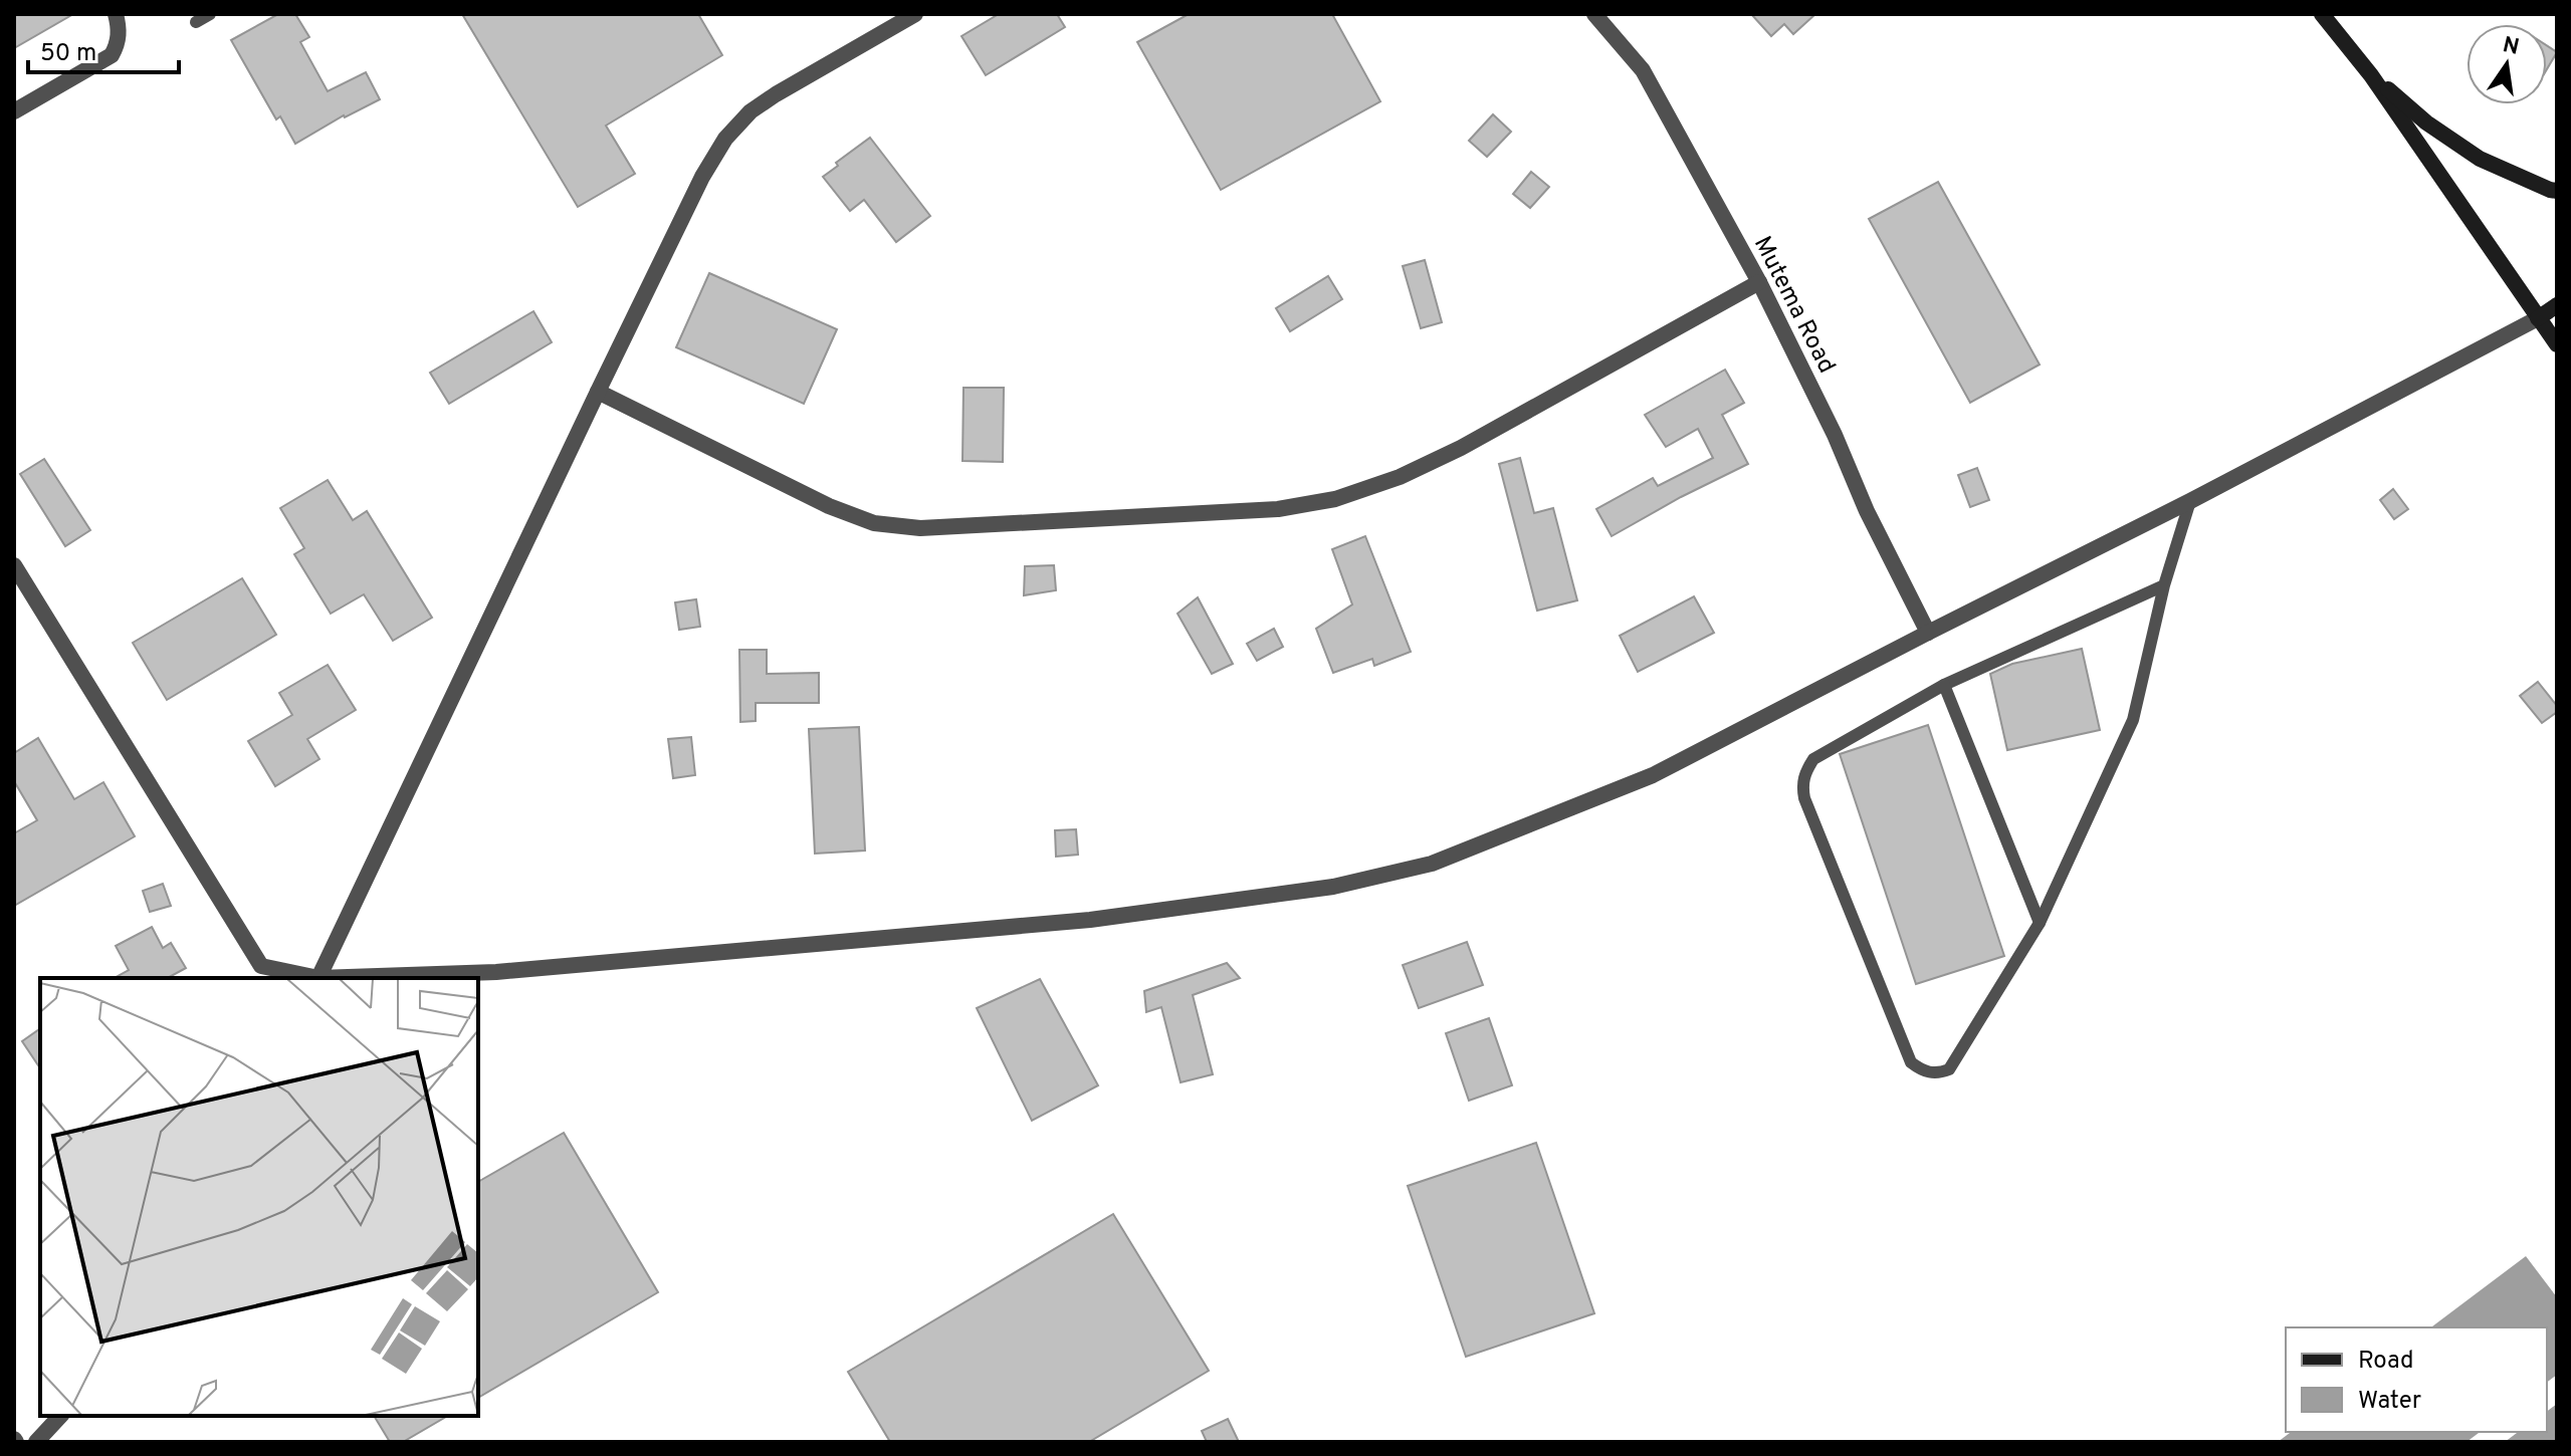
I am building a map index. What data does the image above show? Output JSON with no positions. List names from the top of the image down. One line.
{"streets":{"street":["Mutema Road"]},"legend":["Road","Water"],"scale_bar":"50 m","north":"top"}
